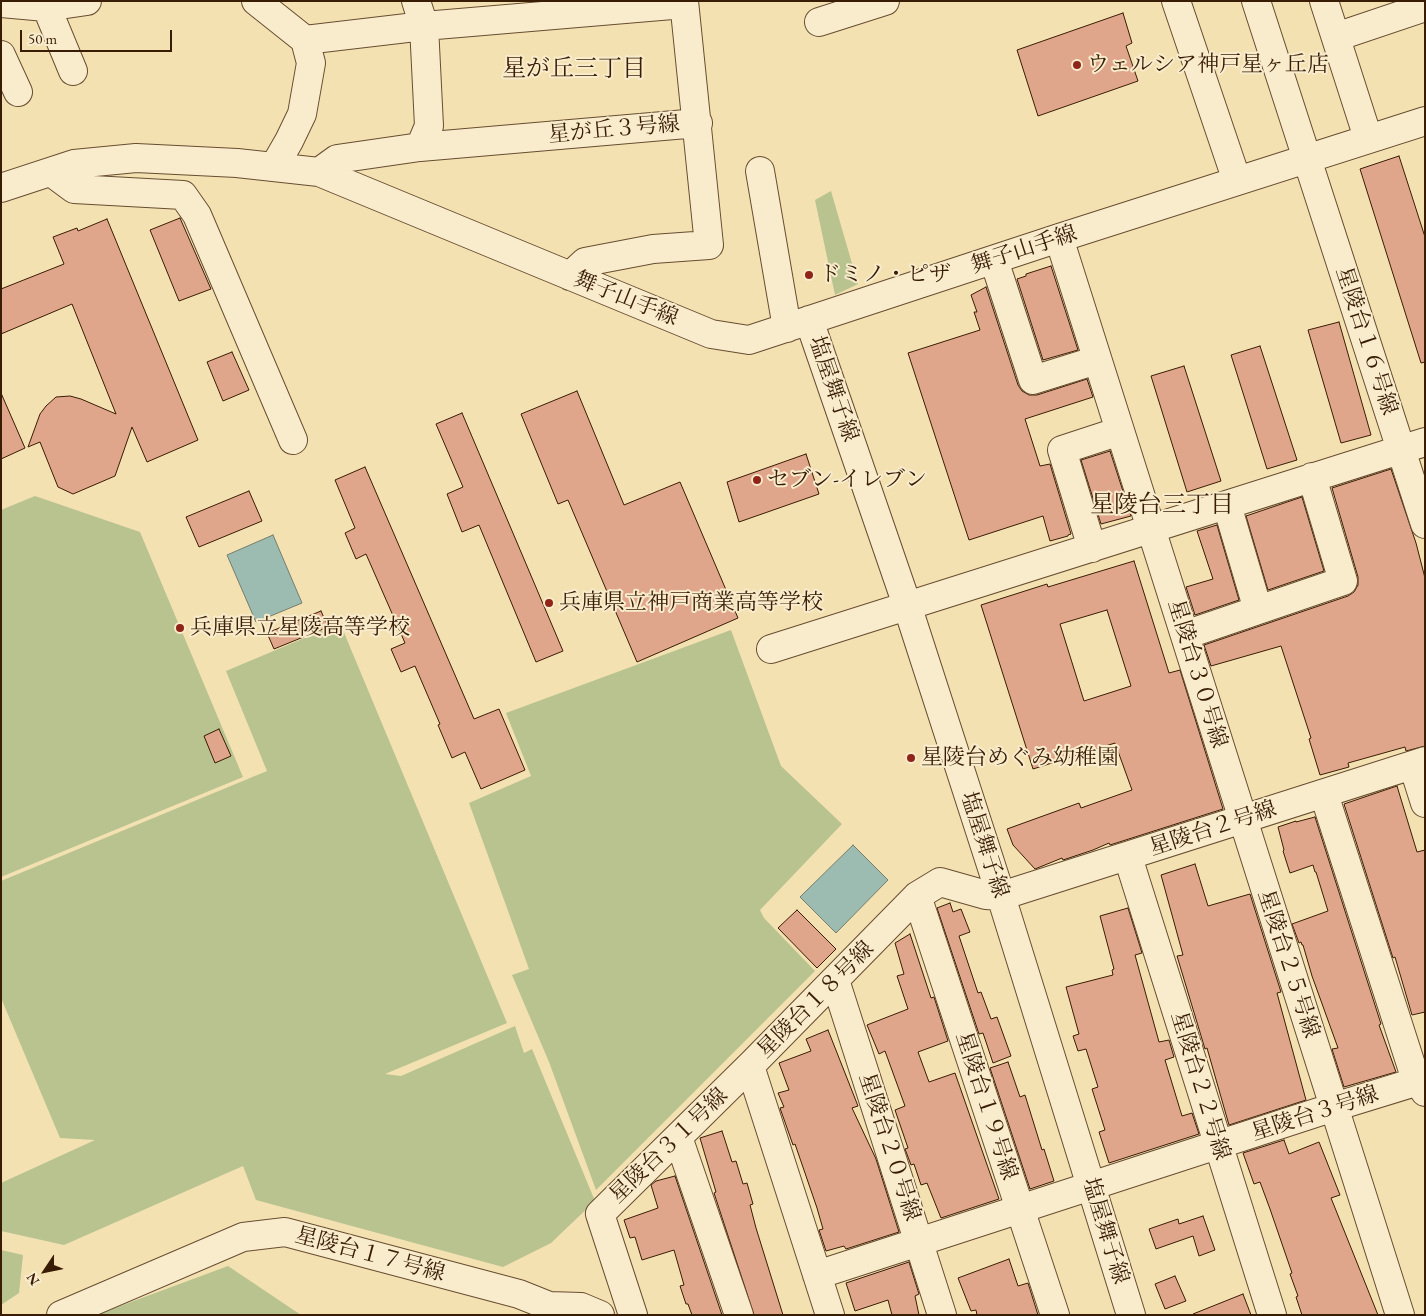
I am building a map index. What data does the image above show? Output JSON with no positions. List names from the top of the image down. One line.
{"streets":{"street":["星が丘３号線","舞子山手線","星陵台１６号線","塩屋舞子線","星陵台３０号線","星陵台２号線","星陵台２５号線","星陵台１８号線","星陵台２２号線","星陵台１９号線","星陵台３号線","星陵台３１号線","星陵台２０号線","星陵台１７号線"]},"crossings":[["星が丘３号線","舞子山手線"],["舞子山手線","星陵台１６号線"],["舞子山手線","塩屋舞子線"],["舞子山手線","星陵台３０号線"],["塩屋舞子線","星陵台２号線"],["塩屋舞子線","星陵台１８号線"],["塩屋舞子線","星陵台３号線"],["星陵台３０号線","星陵台２号線"],["星陵台３０号線","星陵台２５号線"],["星陵台２号線","星陵台２５号線"],["星陵台２号線","星陵台１８号線"],["星陵台２号線","星陵台２２号線"],["星陵台２５号線","星陵台３号線"],["星陵台１８号線","星陵台１９号線"],["星陵台１８号線","星陵台３号線"],["星陵台１８号線","星陵台３１号線"],["星陵台１８号線","星陵台２０号線"],["星陵台２２号線","星陵台３号線"],["星陵台１９号線","星陵台３号線"],["星陵台３号線","星陵台２０号線"]],"districts":["星が丘三丁目","星陵台三丁目"],"places":["ウェルシア神戸星ヶ丘店","ドミノ・ピザ","セブン-イレブン","兵庫県立神戸商業高等学校","兵庫県立星陵高等学校","星陵台めぐみ幼稚園"],"scale_bar":"50 m","north":"bottom left"}
